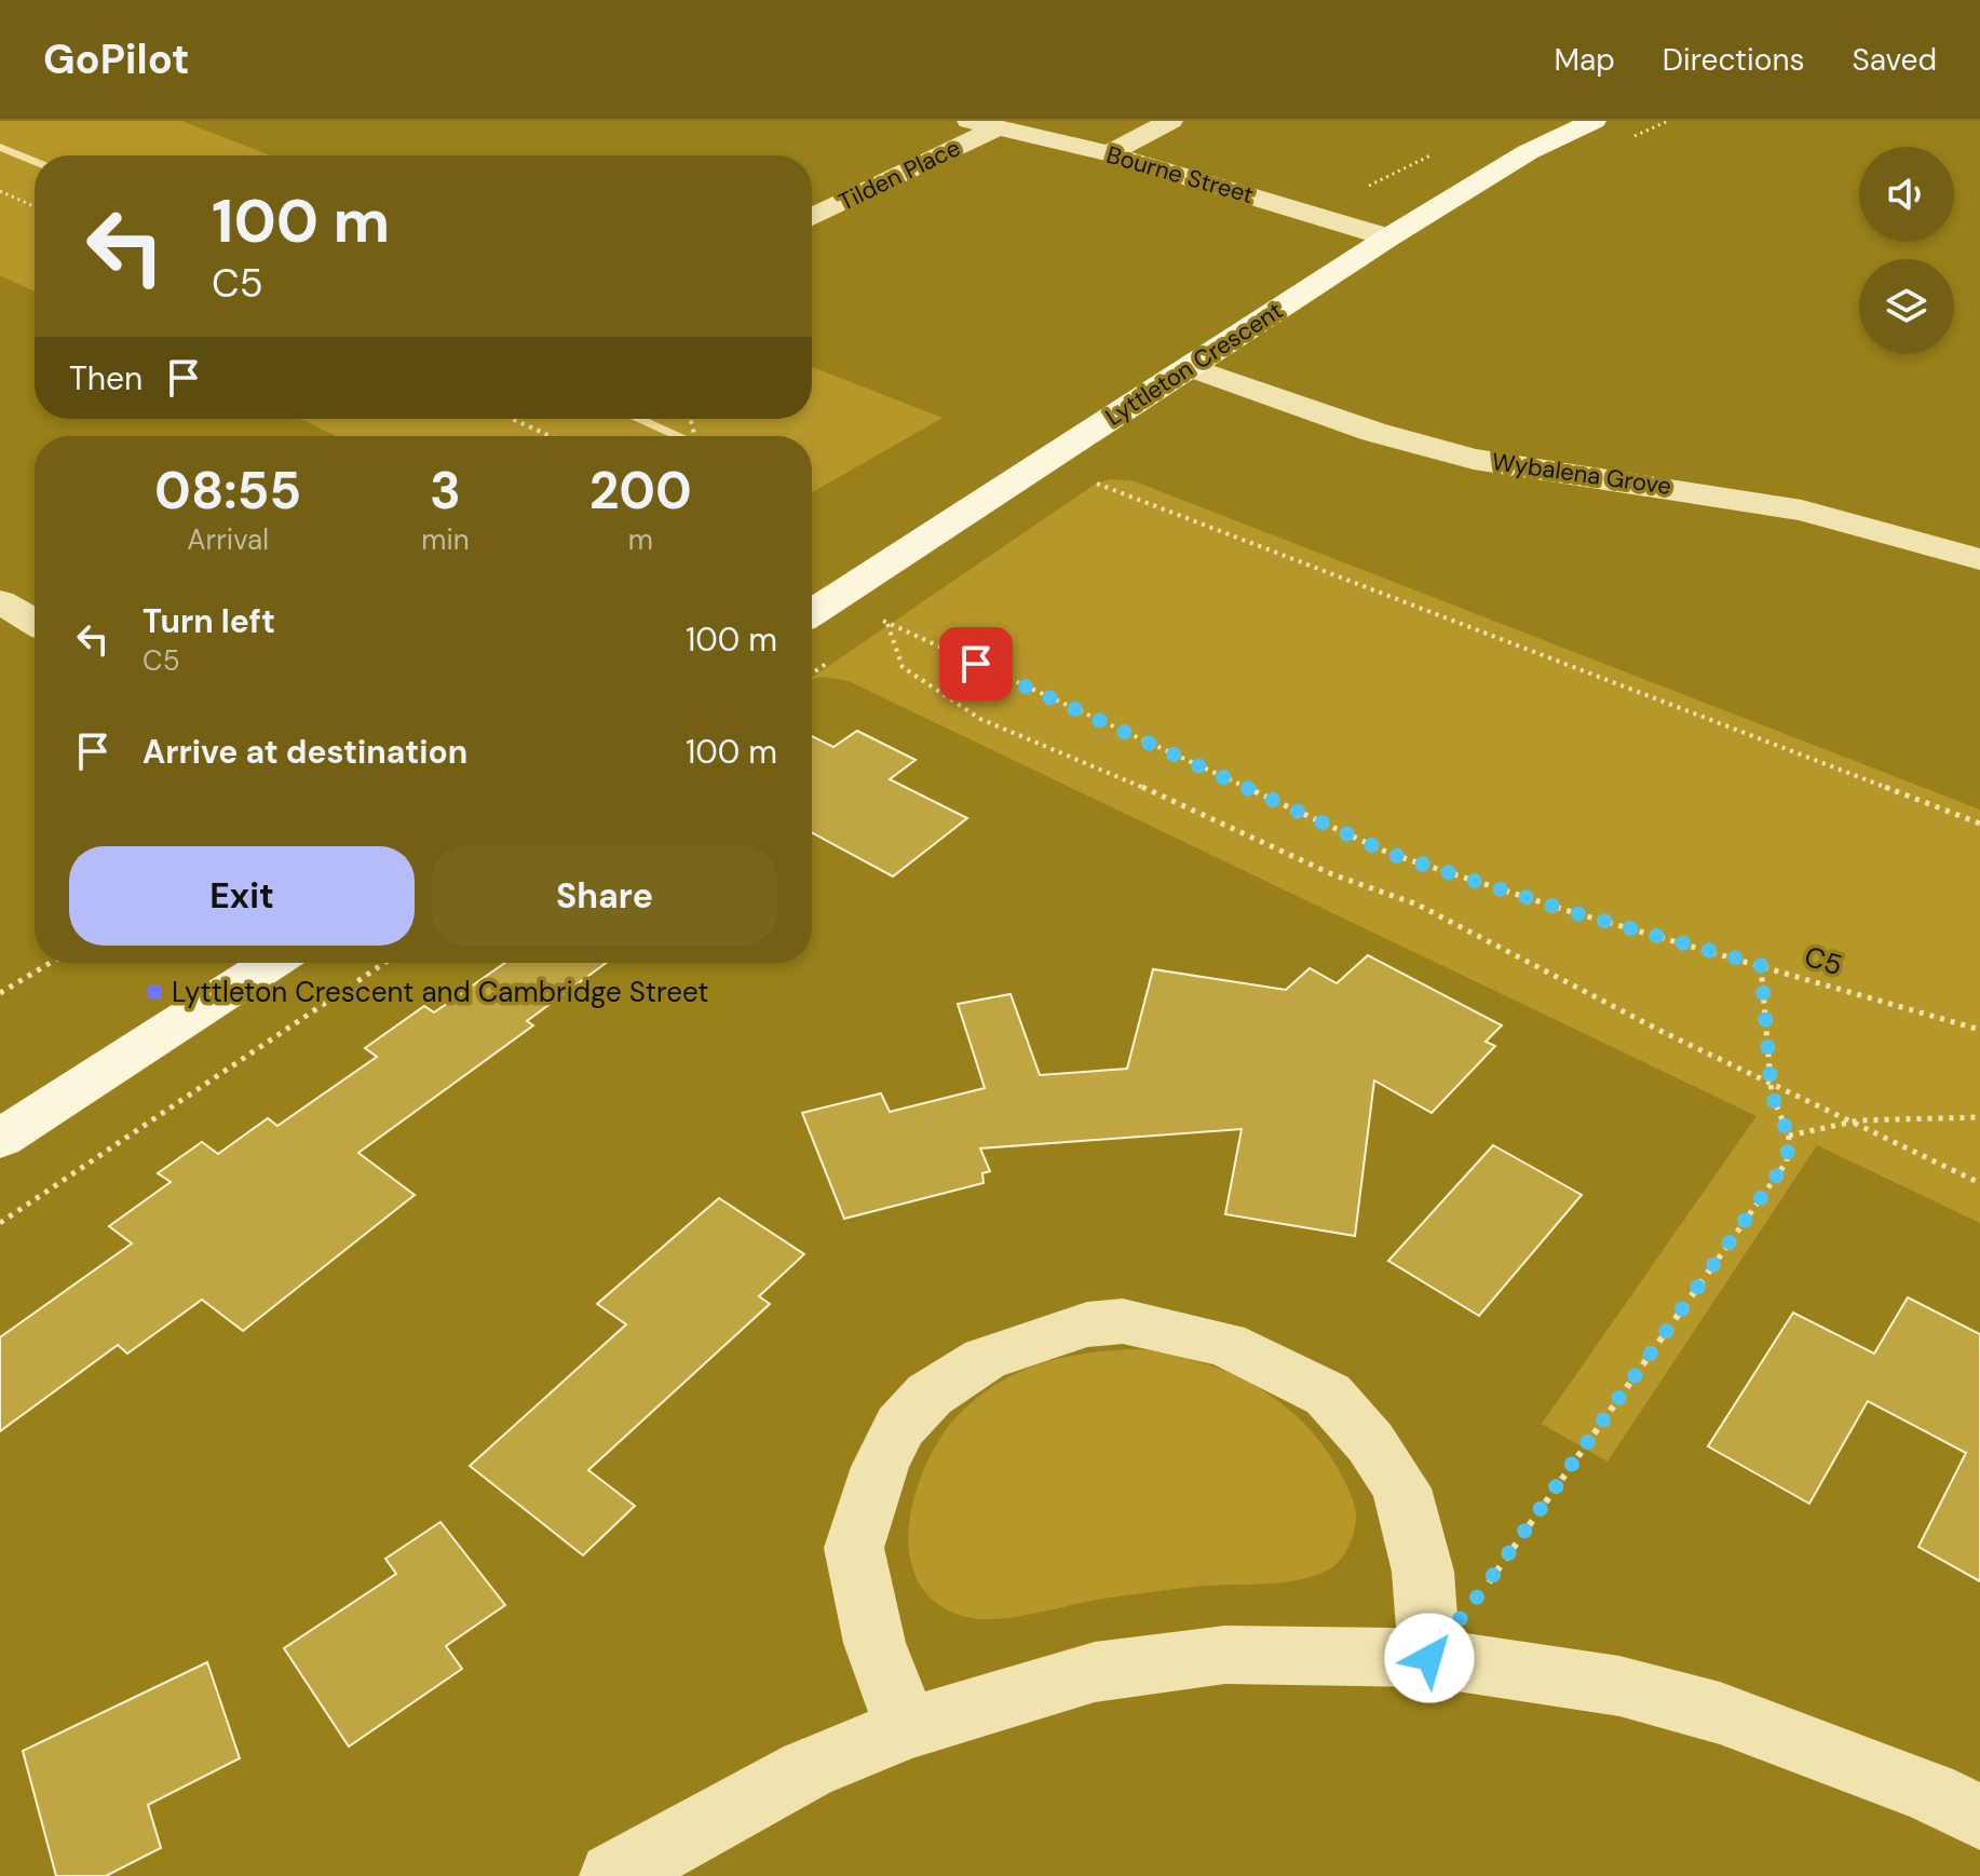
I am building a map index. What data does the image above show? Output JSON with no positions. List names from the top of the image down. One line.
{"streets":{"street":["Tilden Place","Bourne Street","Lyttleton Crescent","Wybalena Grove"],"path":["C5"]},"crossings":[["Tilden Place","Bourne Street"],["Bourne Street","Lyttleton Crescent"],["Lyttleton Crescent","Wybalena Grove"]],"places":{"transit":["Lyttleton Crescent and Cambridge Street"]},"page":{"header":"GoPilot","nav":["Map","Directions","Saved"],"turn":["100 m","C5"],"then":"Then","eta":["08:55","Arrival","3","min","200","m"],"list":[{"name":"Turn left","note":"C5","value":"100 m"},{"name":"Arrive at destination","value":"100 m"}],"buttons":["Exit","Share"]}}
